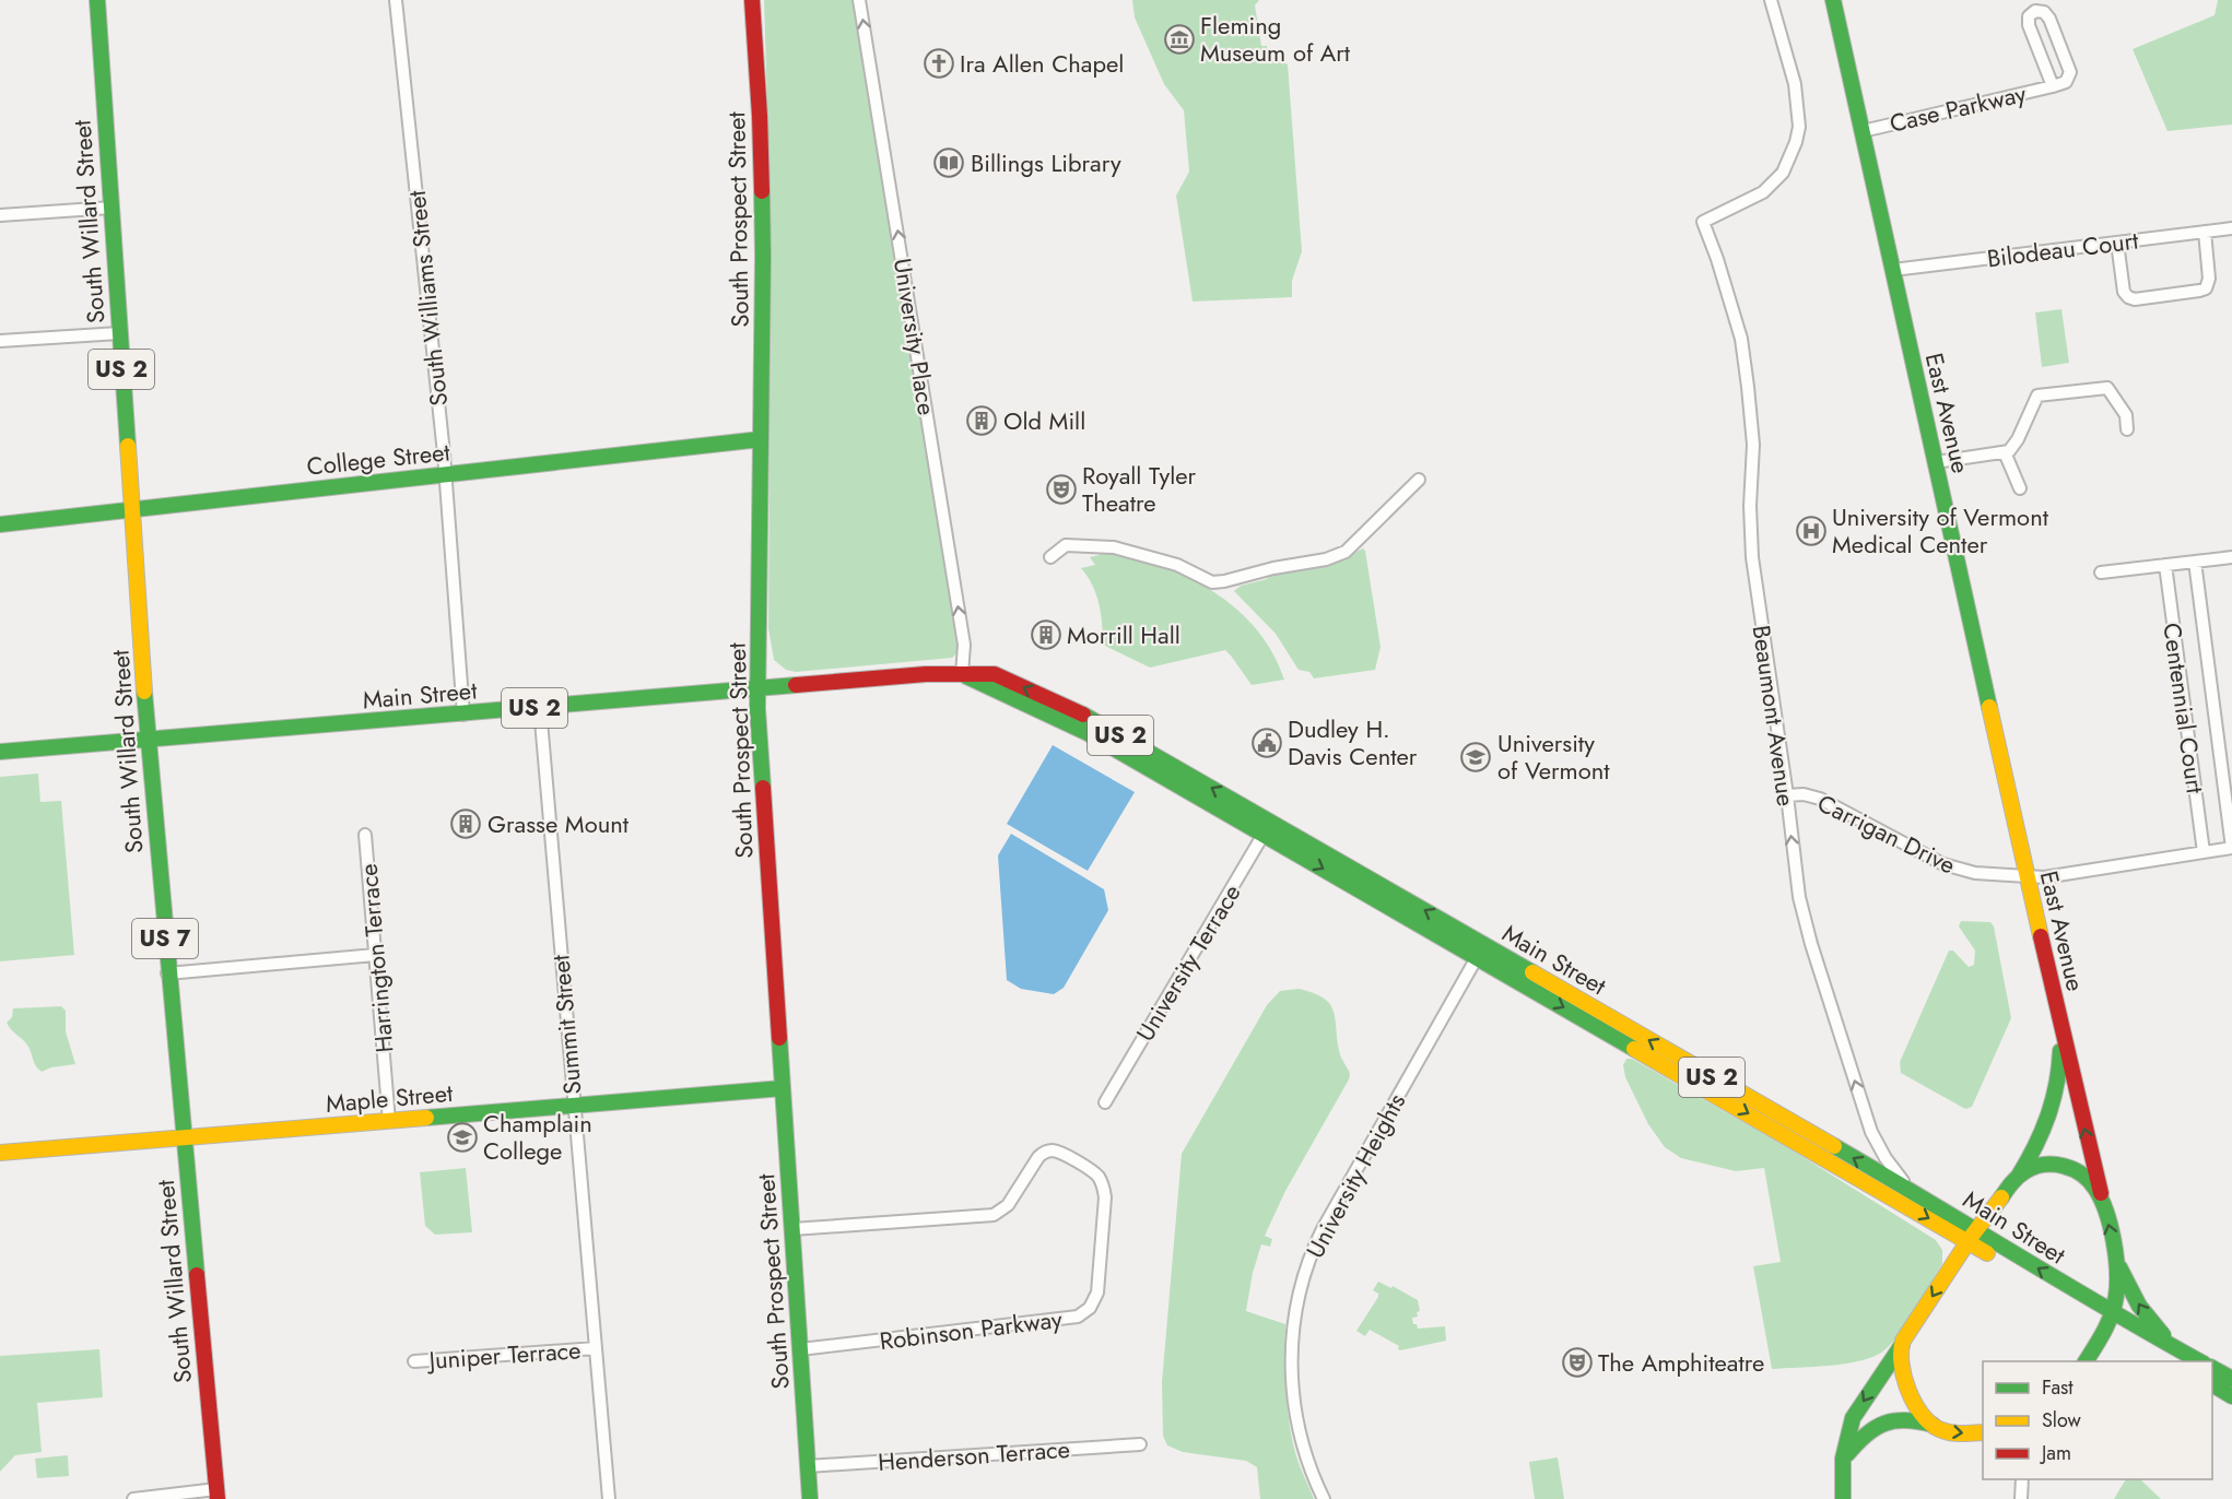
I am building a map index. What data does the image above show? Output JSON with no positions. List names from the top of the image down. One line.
{"streets":{"main road":["South Prospect Street","South Willard Street","US 2","East Avenue","College Street","Main Street","US 7","Maple Street"],"street":["Case Parkway","Bilodeau Court","South Williams Street","University Place","Centennial Court","Beaumont Avenue","Carrigan Drive","Harrington Terrace","University Terrace","Summit Street","University Heights","Robinson Parkway","Juniper Terrace","Henderson Terrace"]},"crossings":[["Case Parkway","East Avenue"],["South Prospect Street","College Street"],["South Prospect Street","Main Street"],["South Prospect Street","Maple Street"],["South Prospect Street","Robinson Parkway"],["South Prospect Street","Henderson Terrace"],["South Willard Street","College Street"],["South Willard Street","Main Street"],["South Willard Street","Maple Street"],["Bilodeau Court","East Avenue"],["South Williams Street","College Street"],["South Williams Street","Main Street"],["University Place","Main Street"],["US 2","East Avenue"],["US 2","Main Street"],["East Avenue","Main Street"],["East Avenue","Carrigan Drive"],["Main Street","Beaumont Avenue"],["Main Street","University Terrace"],["Main Street","Summit Street"],["Main Street","University Heights"],["Centennial Court","Carrigan Drive"],["Beaumont Avenue","Carrigan Drive"],["Harrington Terrace","Maple Street"],["Summit Street","Maple Street"],["Summit Street","Juniper Terrace"]],"one_way":["University Place"],"places":{"museum":["Fleming Museum of Art"],"church":["Ira Allen Chapel"],"library":["Billings Library"],"building":["Old Mill","Morrill Hall","Grasse Mount"],"theatre":["Royall Tyler Theatre","The Amphiteatre"],"hospital":["University of Vermont Medical Center"],"public building":["Dudley H. Davis Center"],"school or university":["University of Vermont","Champlain College"]},"legend":["Fast","Slow","Jam"]}
